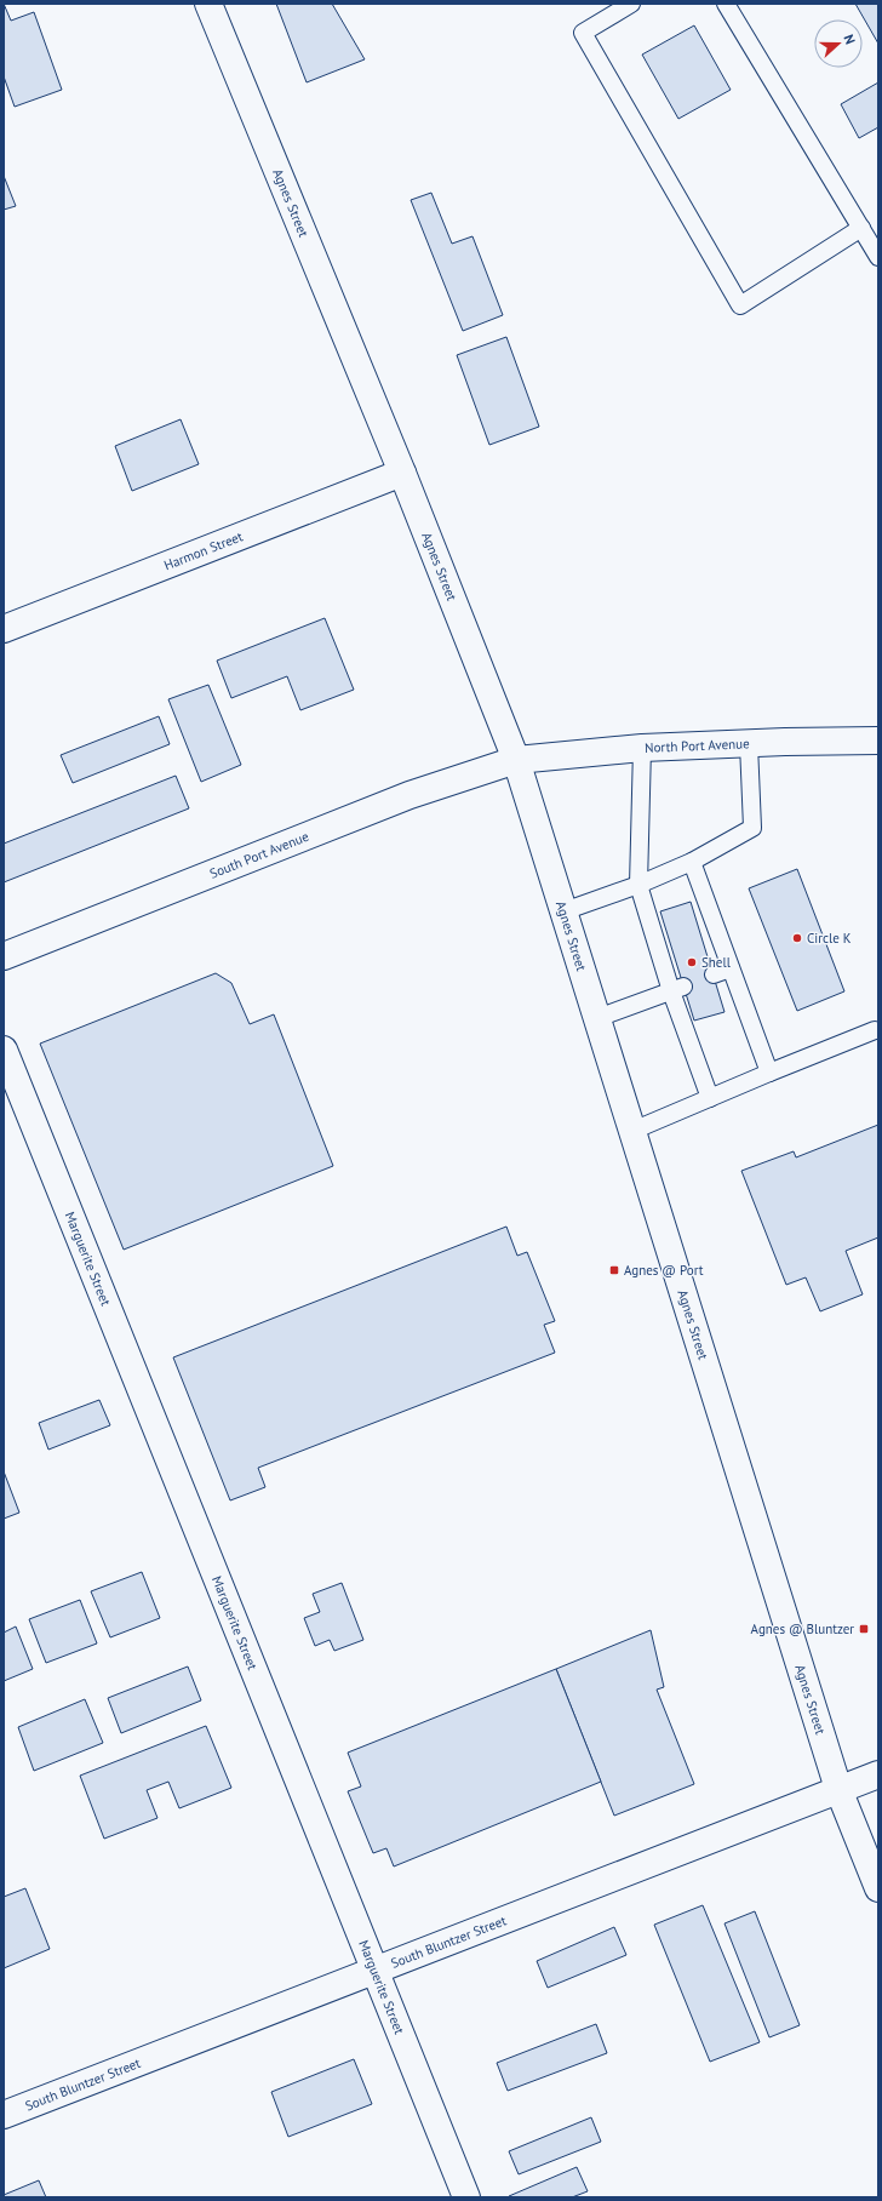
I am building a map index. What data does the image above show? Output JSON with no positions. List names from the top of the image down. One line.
{"streets":{"main road":["Agnes Street","Harmon Street","North Port Avenue","South Port Avenue","Marguerite Street","South Bluntzer Street"]},"crossings":[["Agnes Street","Harmon Street"],["Agnes Street","North Port Avenue"],["Agnes Street","South Port Avenue"],["Agnes Street","South Bluntzer Street"],["North Port Avenue","South Port Avenue"],["Marguerite Street","South Bluntzer Street"]],"places":{"other":["Circle K","Shell"],"transit":["Agnes @ Port","Agnes @ Bluntzer"]},"north":"right"}
